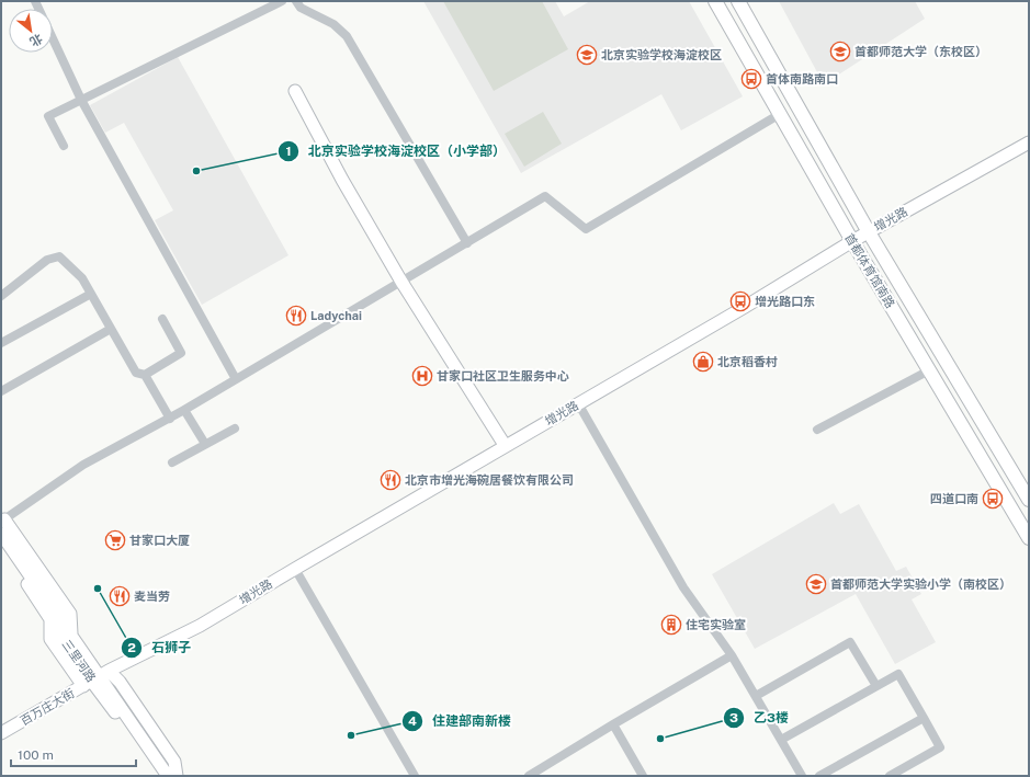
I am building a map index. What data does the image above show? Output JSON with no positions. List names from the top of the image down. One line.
{"streets":{"main road":["首都体育馆南路"],"street":["增光路","三里河路","百万庄大街"]},"crossings":[["增光路","首都体育馆南路"],["增光路","三里河路"],["增光路","百万庄大街"],["三里河路","百万庄大街"]],"places":{"school or university":["首都师范大学（东校区）","北京实验学校海淀校区","首都师范大学实验小学（南校区）"],"bus stop":["首体南路南口","增光路口东","四道口南"],"other":["北京实验学校海淀校区（小学部）","石狮子","住建部南新楼","乙3楼"],"restaurant":["Ladychai","北京市增光海碗居餐饮有限公司","麦当劳"],"shop":["北京稻香村"],"hospital":["甘家口社区卫生服务中心"],"supermarket":["甘家口大厦"],"building":["住宅实验室"]},"scale_bar":"100 m","north":"bottom right"}
